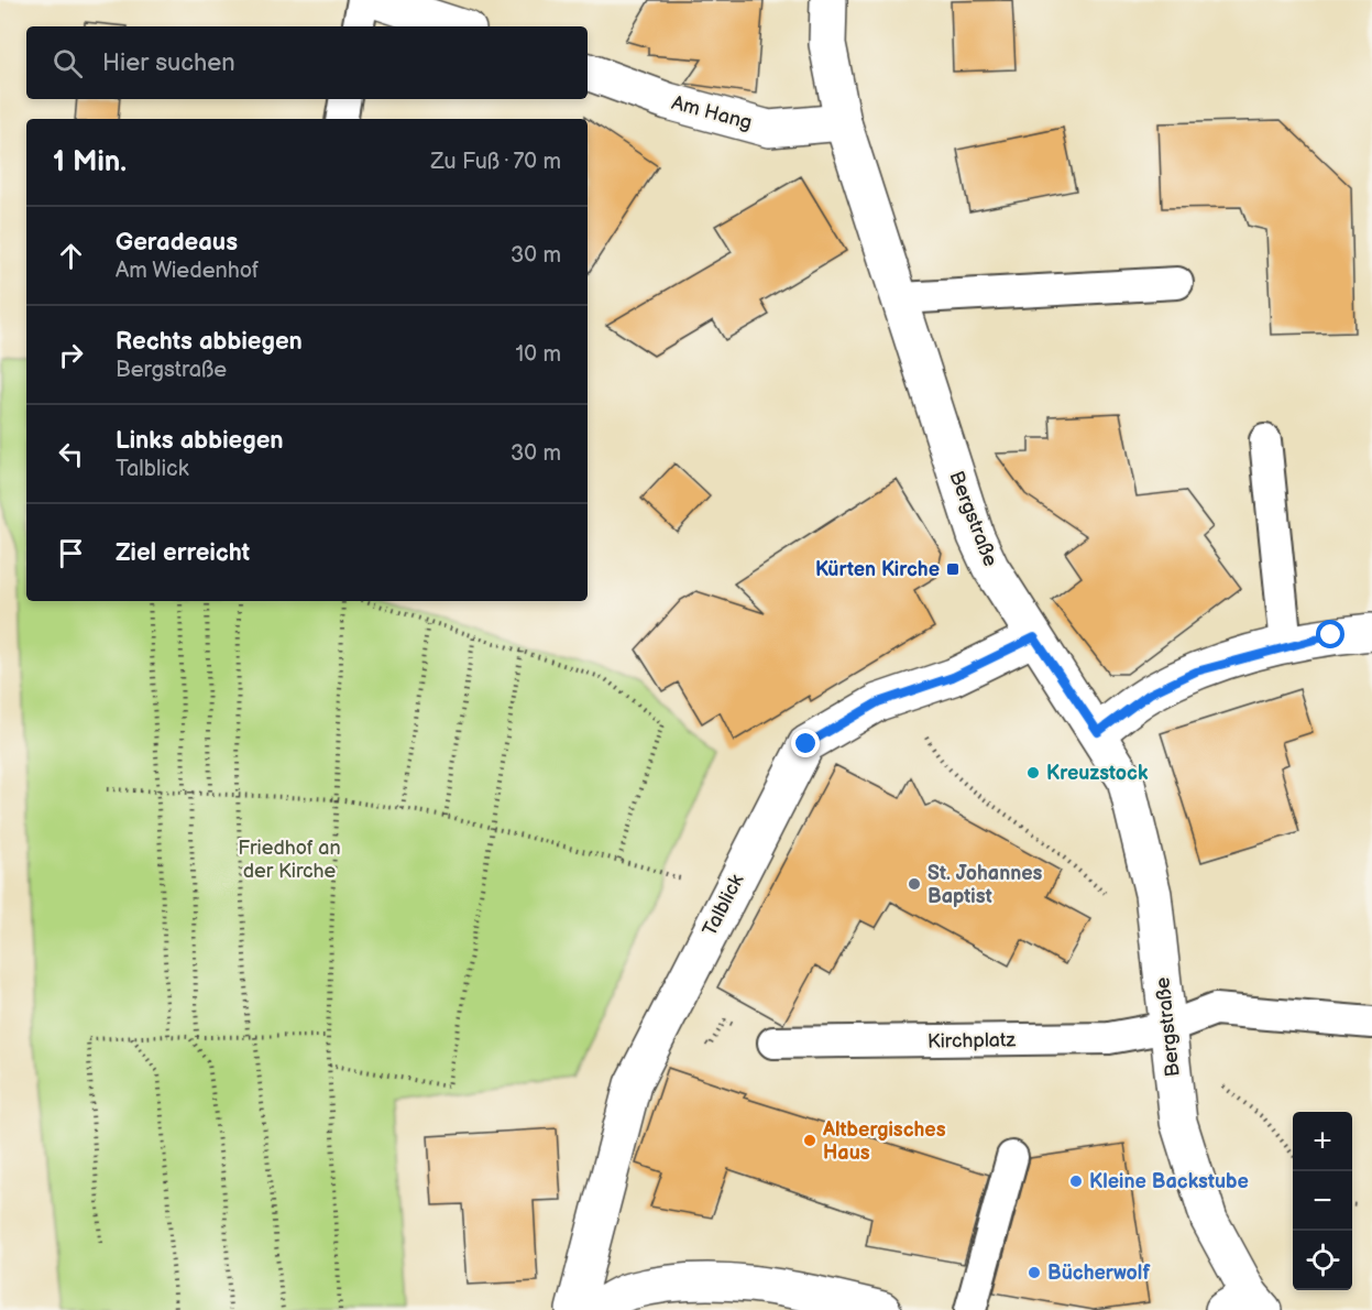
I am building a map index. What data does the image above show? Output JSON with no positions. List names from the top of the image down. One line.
{"streets":{"street":["Am Hang","Bergstraße","Talblick"],"lane":["Kirchplatz"]},"crossings":[["Am Hang","Bergstraße"],["Bergstraße","Talblick"],["Bergstraße","Kirchplatz"]],"parks":["Friedhof an der Kirche"],"places":{"transit":["Kürten Kirche"],"other":["Kreuzstock","St. Johannes Baptist","Altbergisches Haus","Kleine Backstube","Bücherwolf"]},"page":{"search":"Hier suchen","heading":["1 Min.","Zu Fuß · 70 m"],"list":[["Geradeaus","Am Wiedenhof","30 m"],["Rechts abbiegen","Bergstraße","10 m"],["Links abbiegen","Talblick","30 m"],"Ziel erreicht"],"map_buttons":["+","−"]}}
